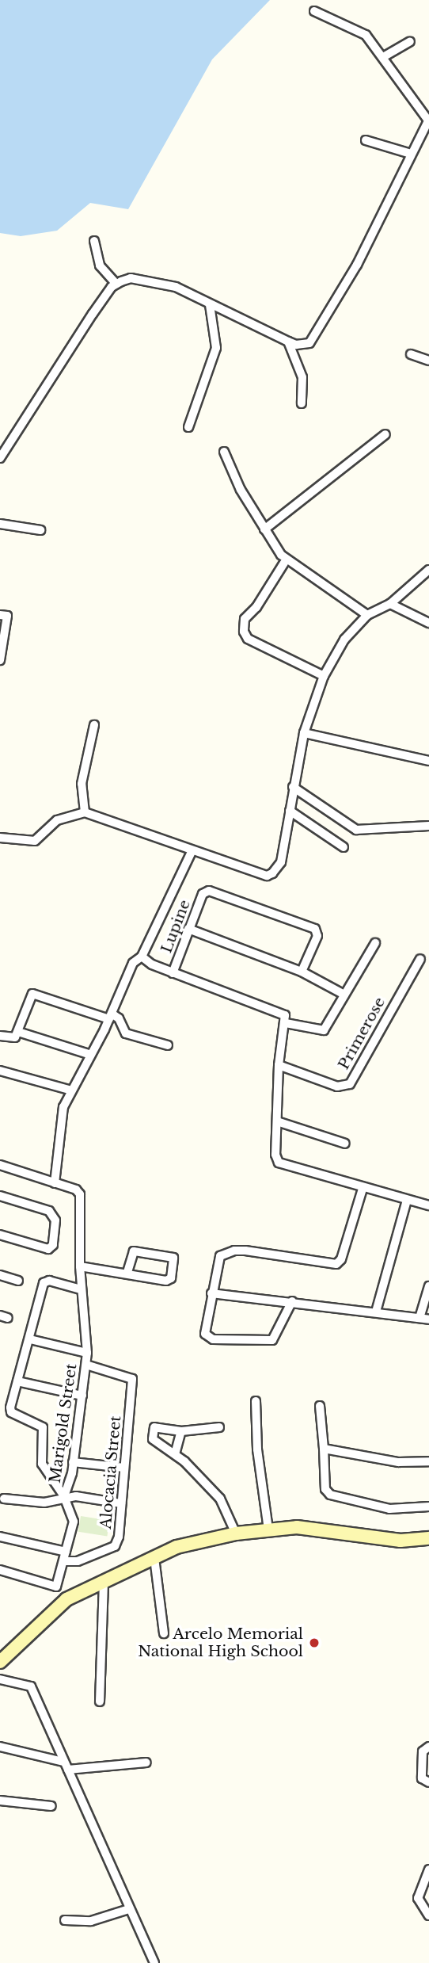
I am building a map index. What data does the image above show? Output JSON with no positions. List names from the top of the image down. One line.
{"streets":{"street":["Lupine","Primerose","Marigold Street","Alocacia Street"]},"crossings":[["Marigold Street","Alocacia Street"]],"places":["Arcelo Memorial National High School"]}
